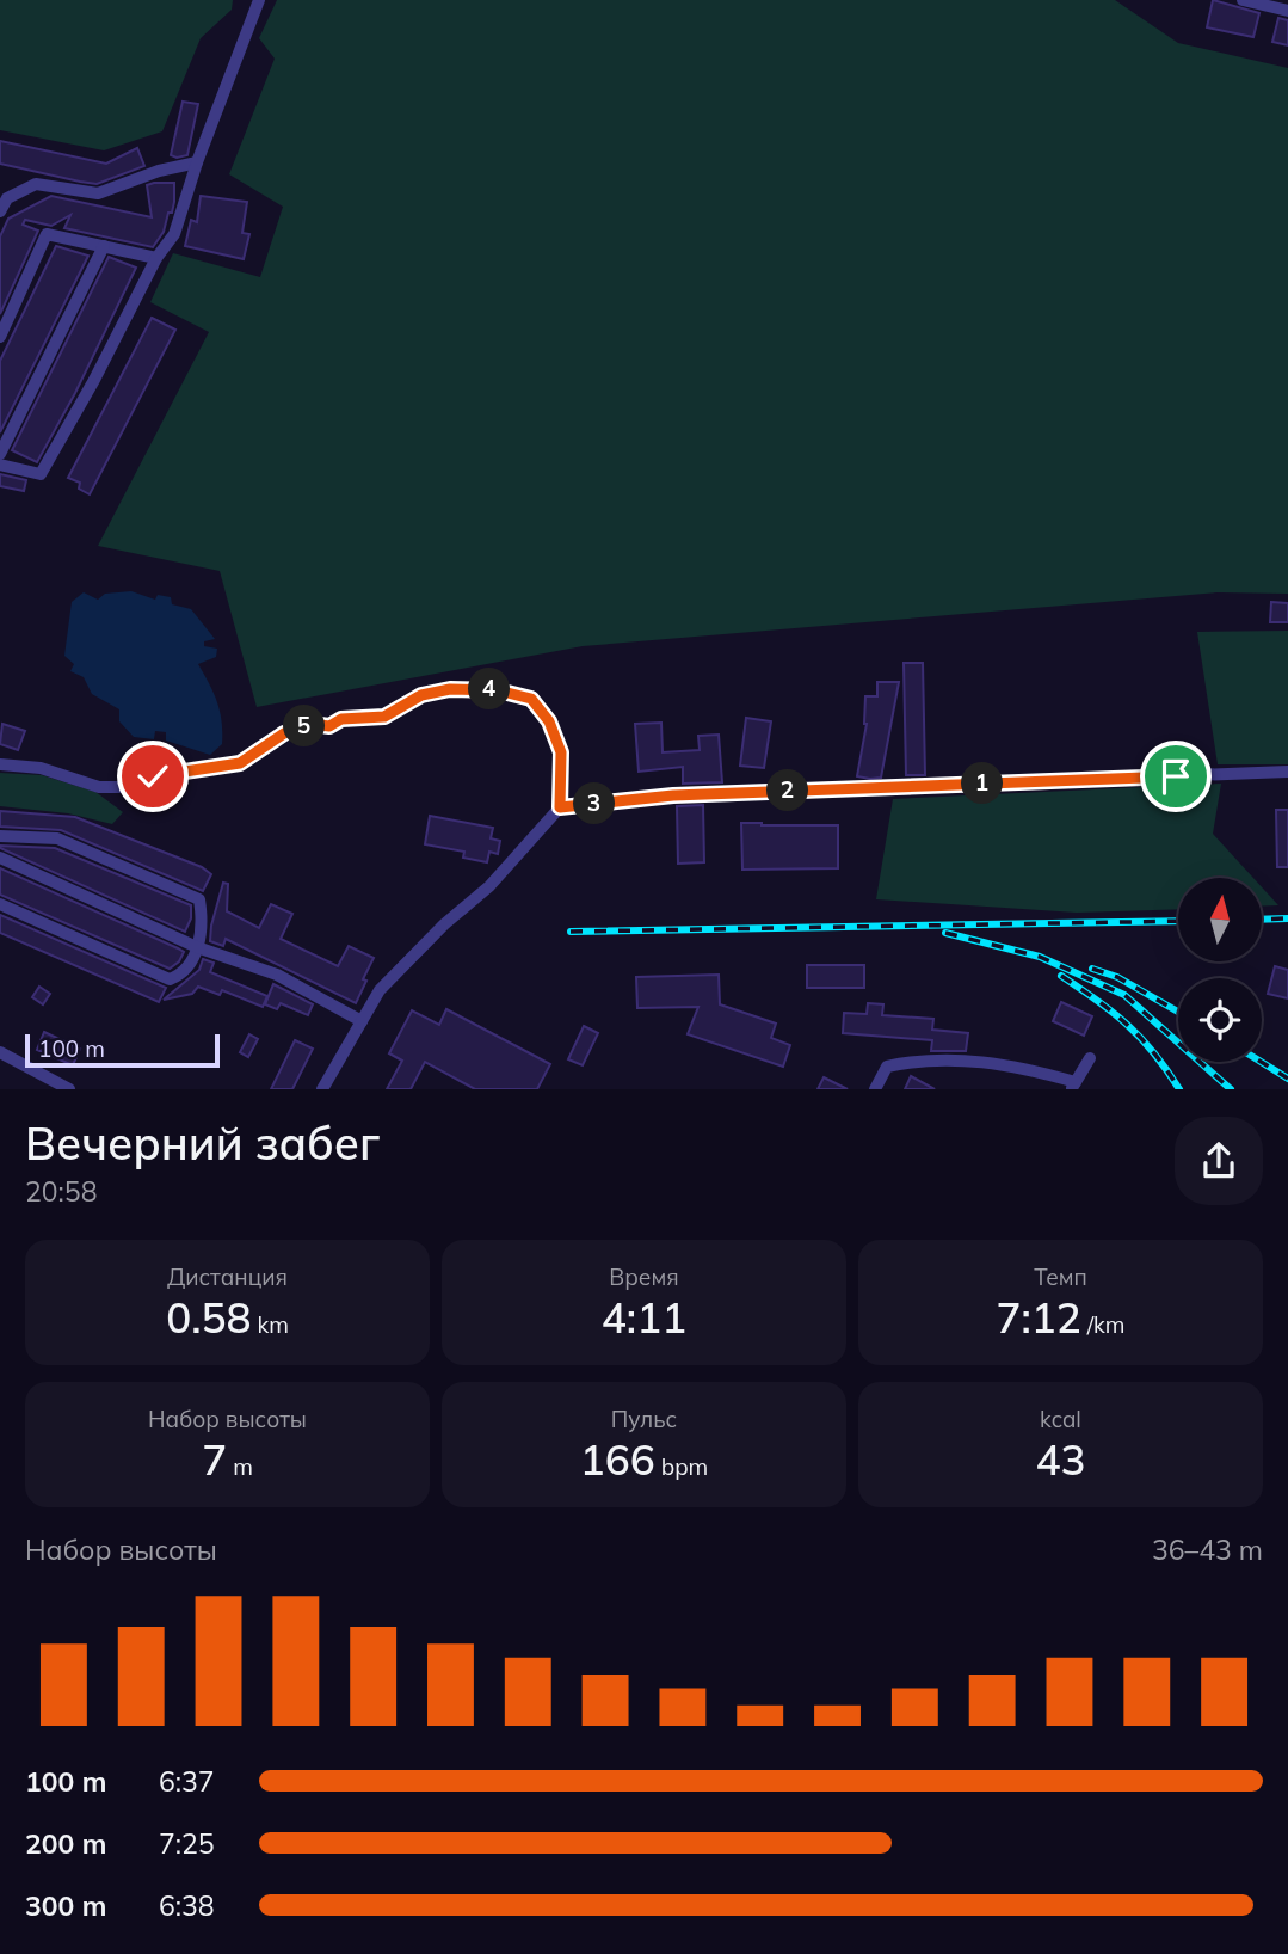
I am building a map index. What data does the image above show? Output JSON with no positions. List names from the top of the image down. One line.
{"scale_bar":"100 m","north":"top","page":{"pins":["4","5","1","2","3"],"scale":"100 m","heading":["Вечерний забег","20:58"],"stats":[["Дистанция","0.58 km"],["Время","4:11"],["Темп","7:12 /km"],["Набор высоты","7 m"],["Пульс","166 bpm"],["kcal","43"]],"chart":["Набор высоты","36–43 m"],"list":[{"name":"100 m","note":"6:37"},{"name":"200 m","note":"7:25"},{"name":"300 m","note":"6:38"}]}}
